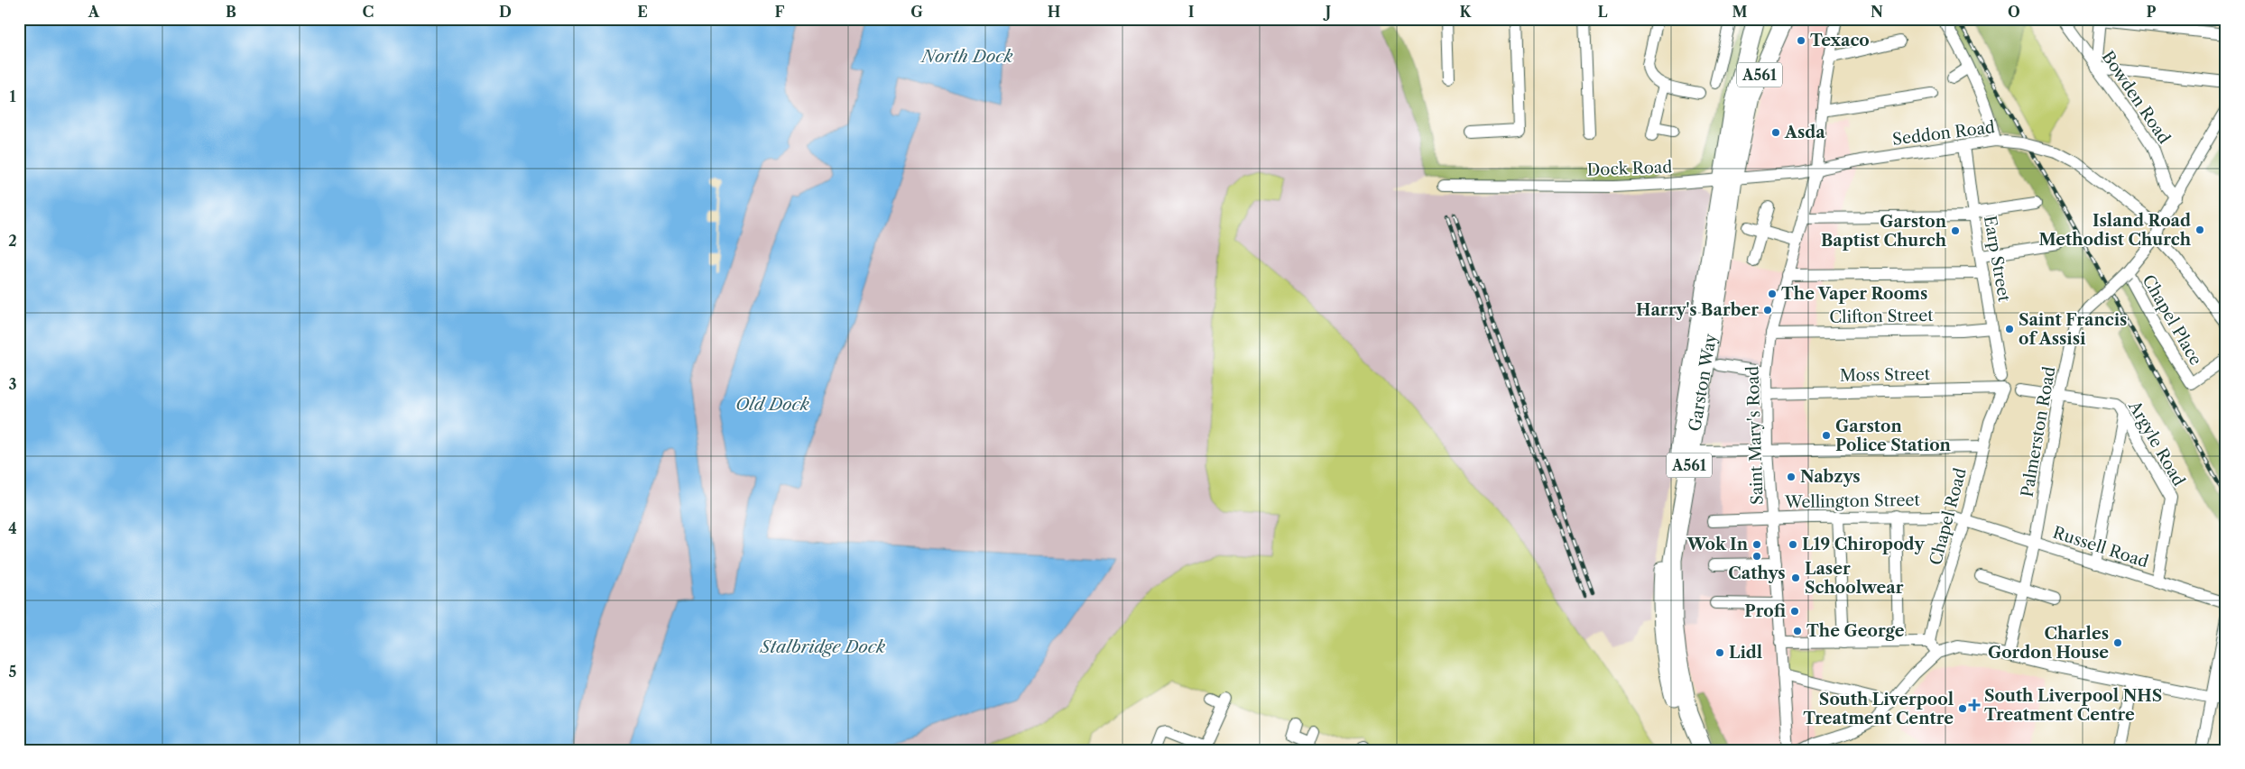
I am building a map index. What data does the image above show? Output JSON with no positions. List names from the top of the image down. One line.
{"streets":{"highway":["A561","Garston Way"],"street":["Bowden Road","Seddon Road","Dock Road","Earp Street","Clifton Street","Chapel Place","Moss Street","Palmerston Road","Saint Mary's Road","Argyle Road","Wellington Street","Chapel Road","Russell Road"]},"crossings":[["Seddon Road","Dock Road"],["Seddon Road","Earp Street"],["Seddon Road","Saint Mary's Road"],["Dock Road","Garston Way"],["Dock Road","Saint Mary's Road"],["Earp Street","Clifton Street"],["Earp Street","Moss Street"],["Earp Street","Chapel Road"],["Clifton Street","Saint Mary's Road"],["Chapel Place","Palmerston Road"],["Moss Street","Saint Mary's Road"],["Moss Street","Chapel Road"],["Palmerston Road","Argyle Road"],["Palmerston Road","Russell Road"],["Saint Mary's Road","Wellington Street"],["Argyle Road","Russell Road"],["Wellington Street","Chapel Road"],["Wellington Street","Russell Road"],["Chapel Road","Russell Road"]],"water":["North Dock","Old Dock","Stalbridge Dock"],"places":{"other":["Texaco","Asda","Island Road Methodist Church","Garston Baptist Church","The Vaper Rooms","Harry's Barber","Saint Francis of Assisi","Garston Police Station","Nabzys","Wok In","L19 Chiropody","Cathys","Laser Schoolwear","Profi","The George","Charles Gordon House","Lidl","South Liverpool Treatment Centre"],"health":["South Liverpool NHS Treatment Centre"]},"grid":{"columns":["A","B","C","D","E","F","G","H","I","J","K","L","M","N","O","P"],"rows":["1","2","3","4","5"]}}
